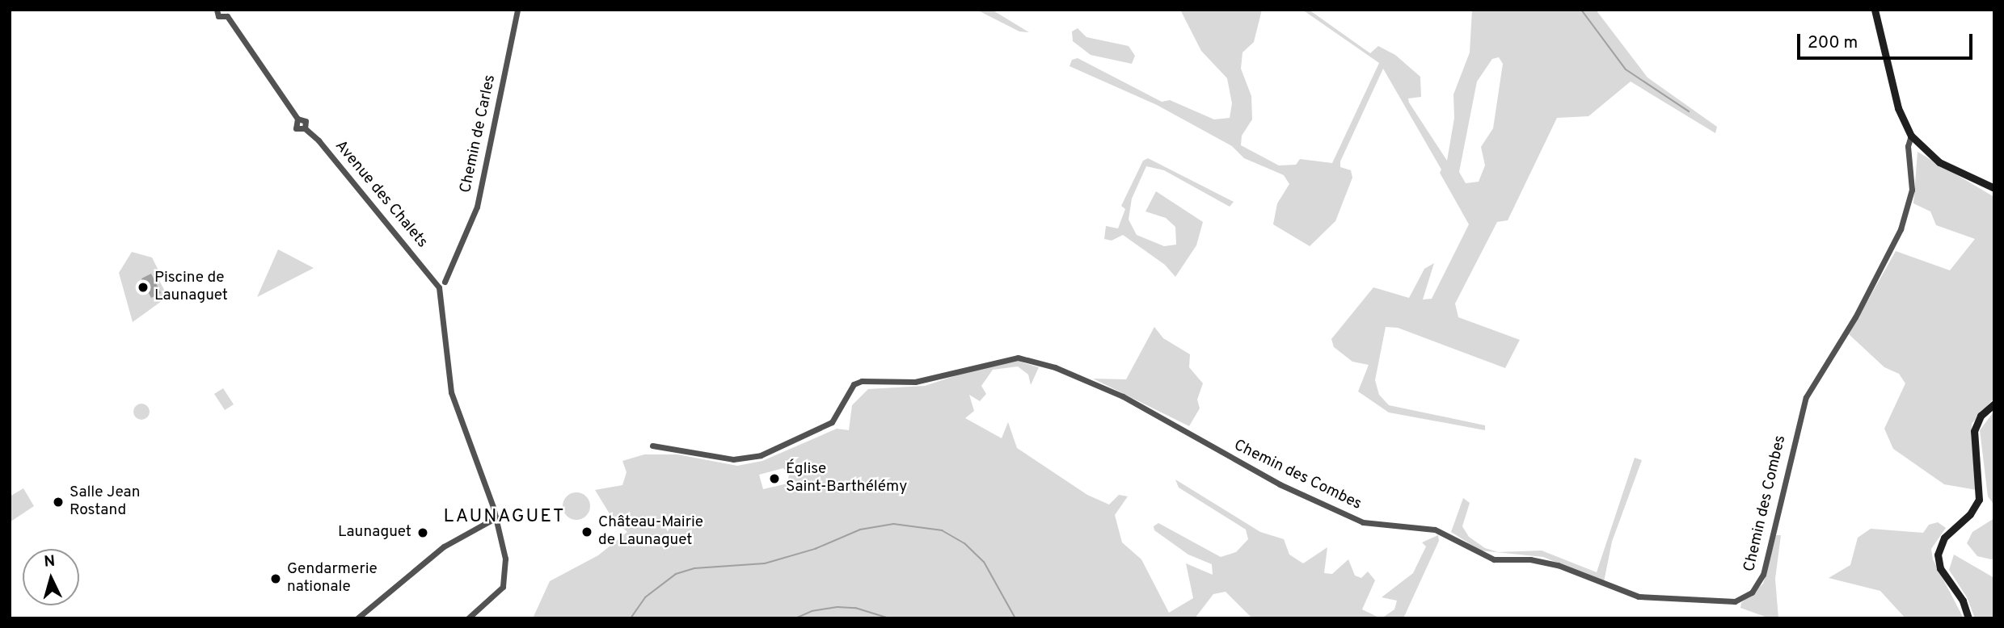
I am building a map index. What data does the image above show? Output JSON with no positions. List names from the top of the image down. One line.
{"streets":{"street":["Chemin de Carles","Avenue des Chalets","Chemin des Combes"]},"crossings":[["Chemin de Carles","Avenue des Chalets"]],"districts":["LAUNAGUET"],"places":["Piscine de Launaguet","Église Saint-Barthélémy","Salle Jean Rostand","Château-Mairie de Launaguet","Launaguet","Gendarmerie nationale"],"scale_bar":"200 m","north":"top"}
